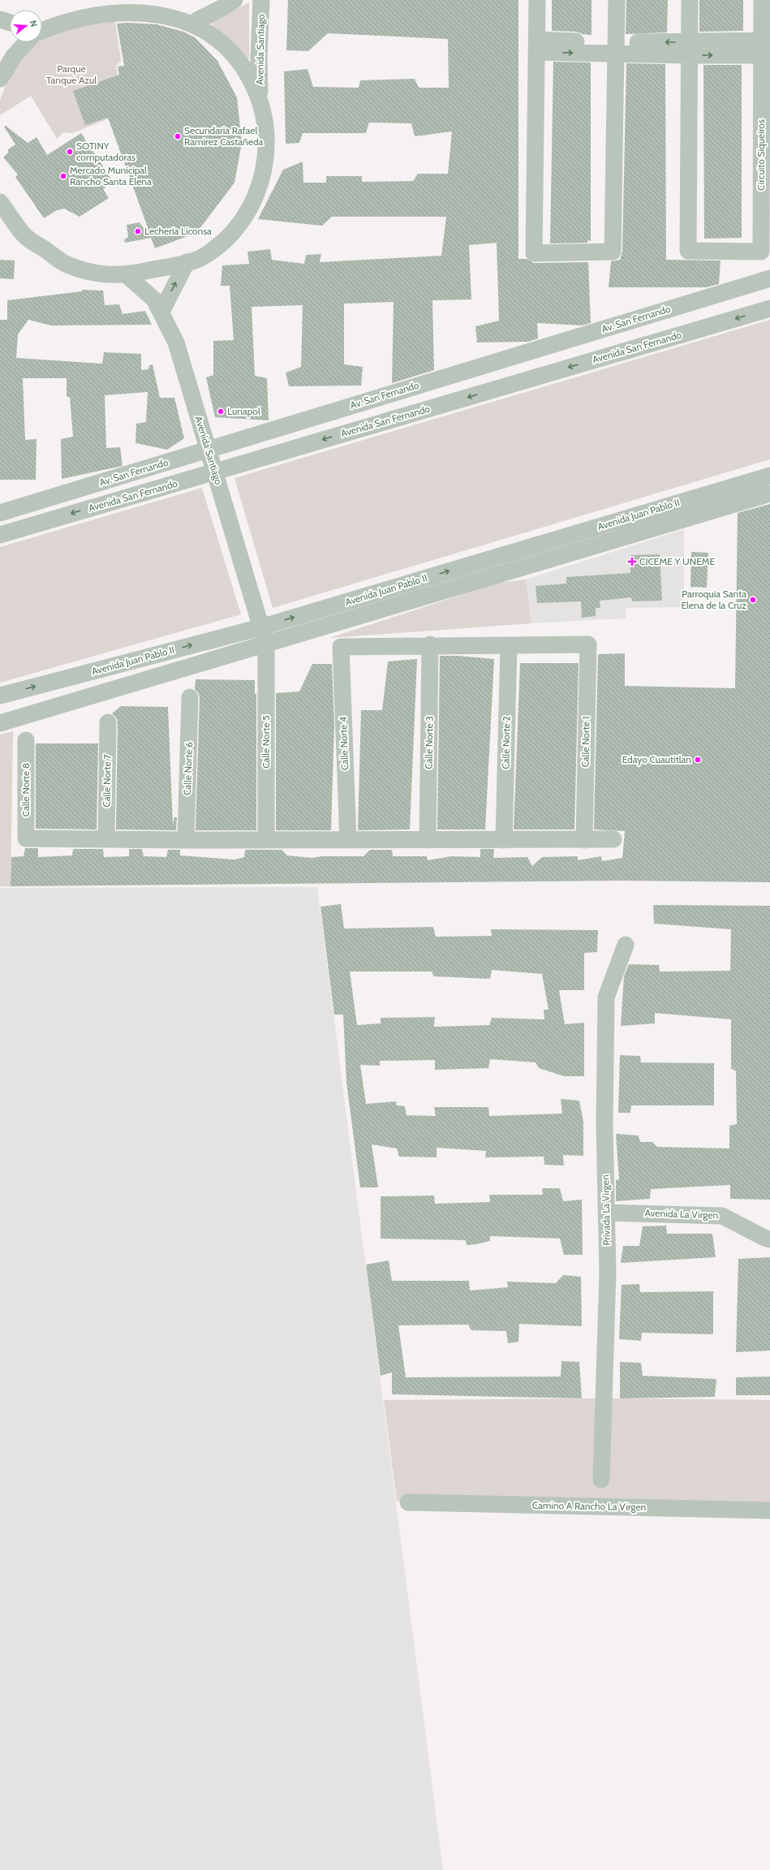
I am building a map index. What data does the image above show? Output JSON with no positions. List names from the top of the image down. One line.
{"streets":{"street":["Avenida Santiago","Circuito Siqueiros","Av. San Fernando","Avenida San Fernando","Avenida Juan Pablo II","Calle Norte 5","Calle Norte 1","Calle Norte 3","Calle Norte 2","Calle Norte 4","Calle Norte 6","Calle Norte 7","Calle Norte 8","Privada La Virgen","Avenida La Virgen","Camino A Rancho La Virgen"]},"crossings":[["Avenida Santiago","Av. San Fernando"],["Avenida Santiago","Avenida San Fernando"],["Avenida Santiago","Avenida Juan Pablo II"],["Avenida Santiago","Calle Norte 5"],["Calle Norte 1","Calle Norte 2"],["Calle Norte 3","Calle Norte 4"],["Calle Norte 7","Calle Norte 8"],["Privada La Virgen","Avenida La Virgen"]],"one_way":["Avenida San Fernando"],"parks":["Parque Tanque Azul"],"places":{"other":["Secundaria Rafael Ramirez Castañeda","SOTINY computadoras","Mercado Municipal Rancho Santa Elena","Lecheria Liconsa","Lunapol","Parroquia Santa Elena de la Cruz","Edayo Cuautitlan"],"health":["CICEME Y UNEME"]},"north":"right"}
